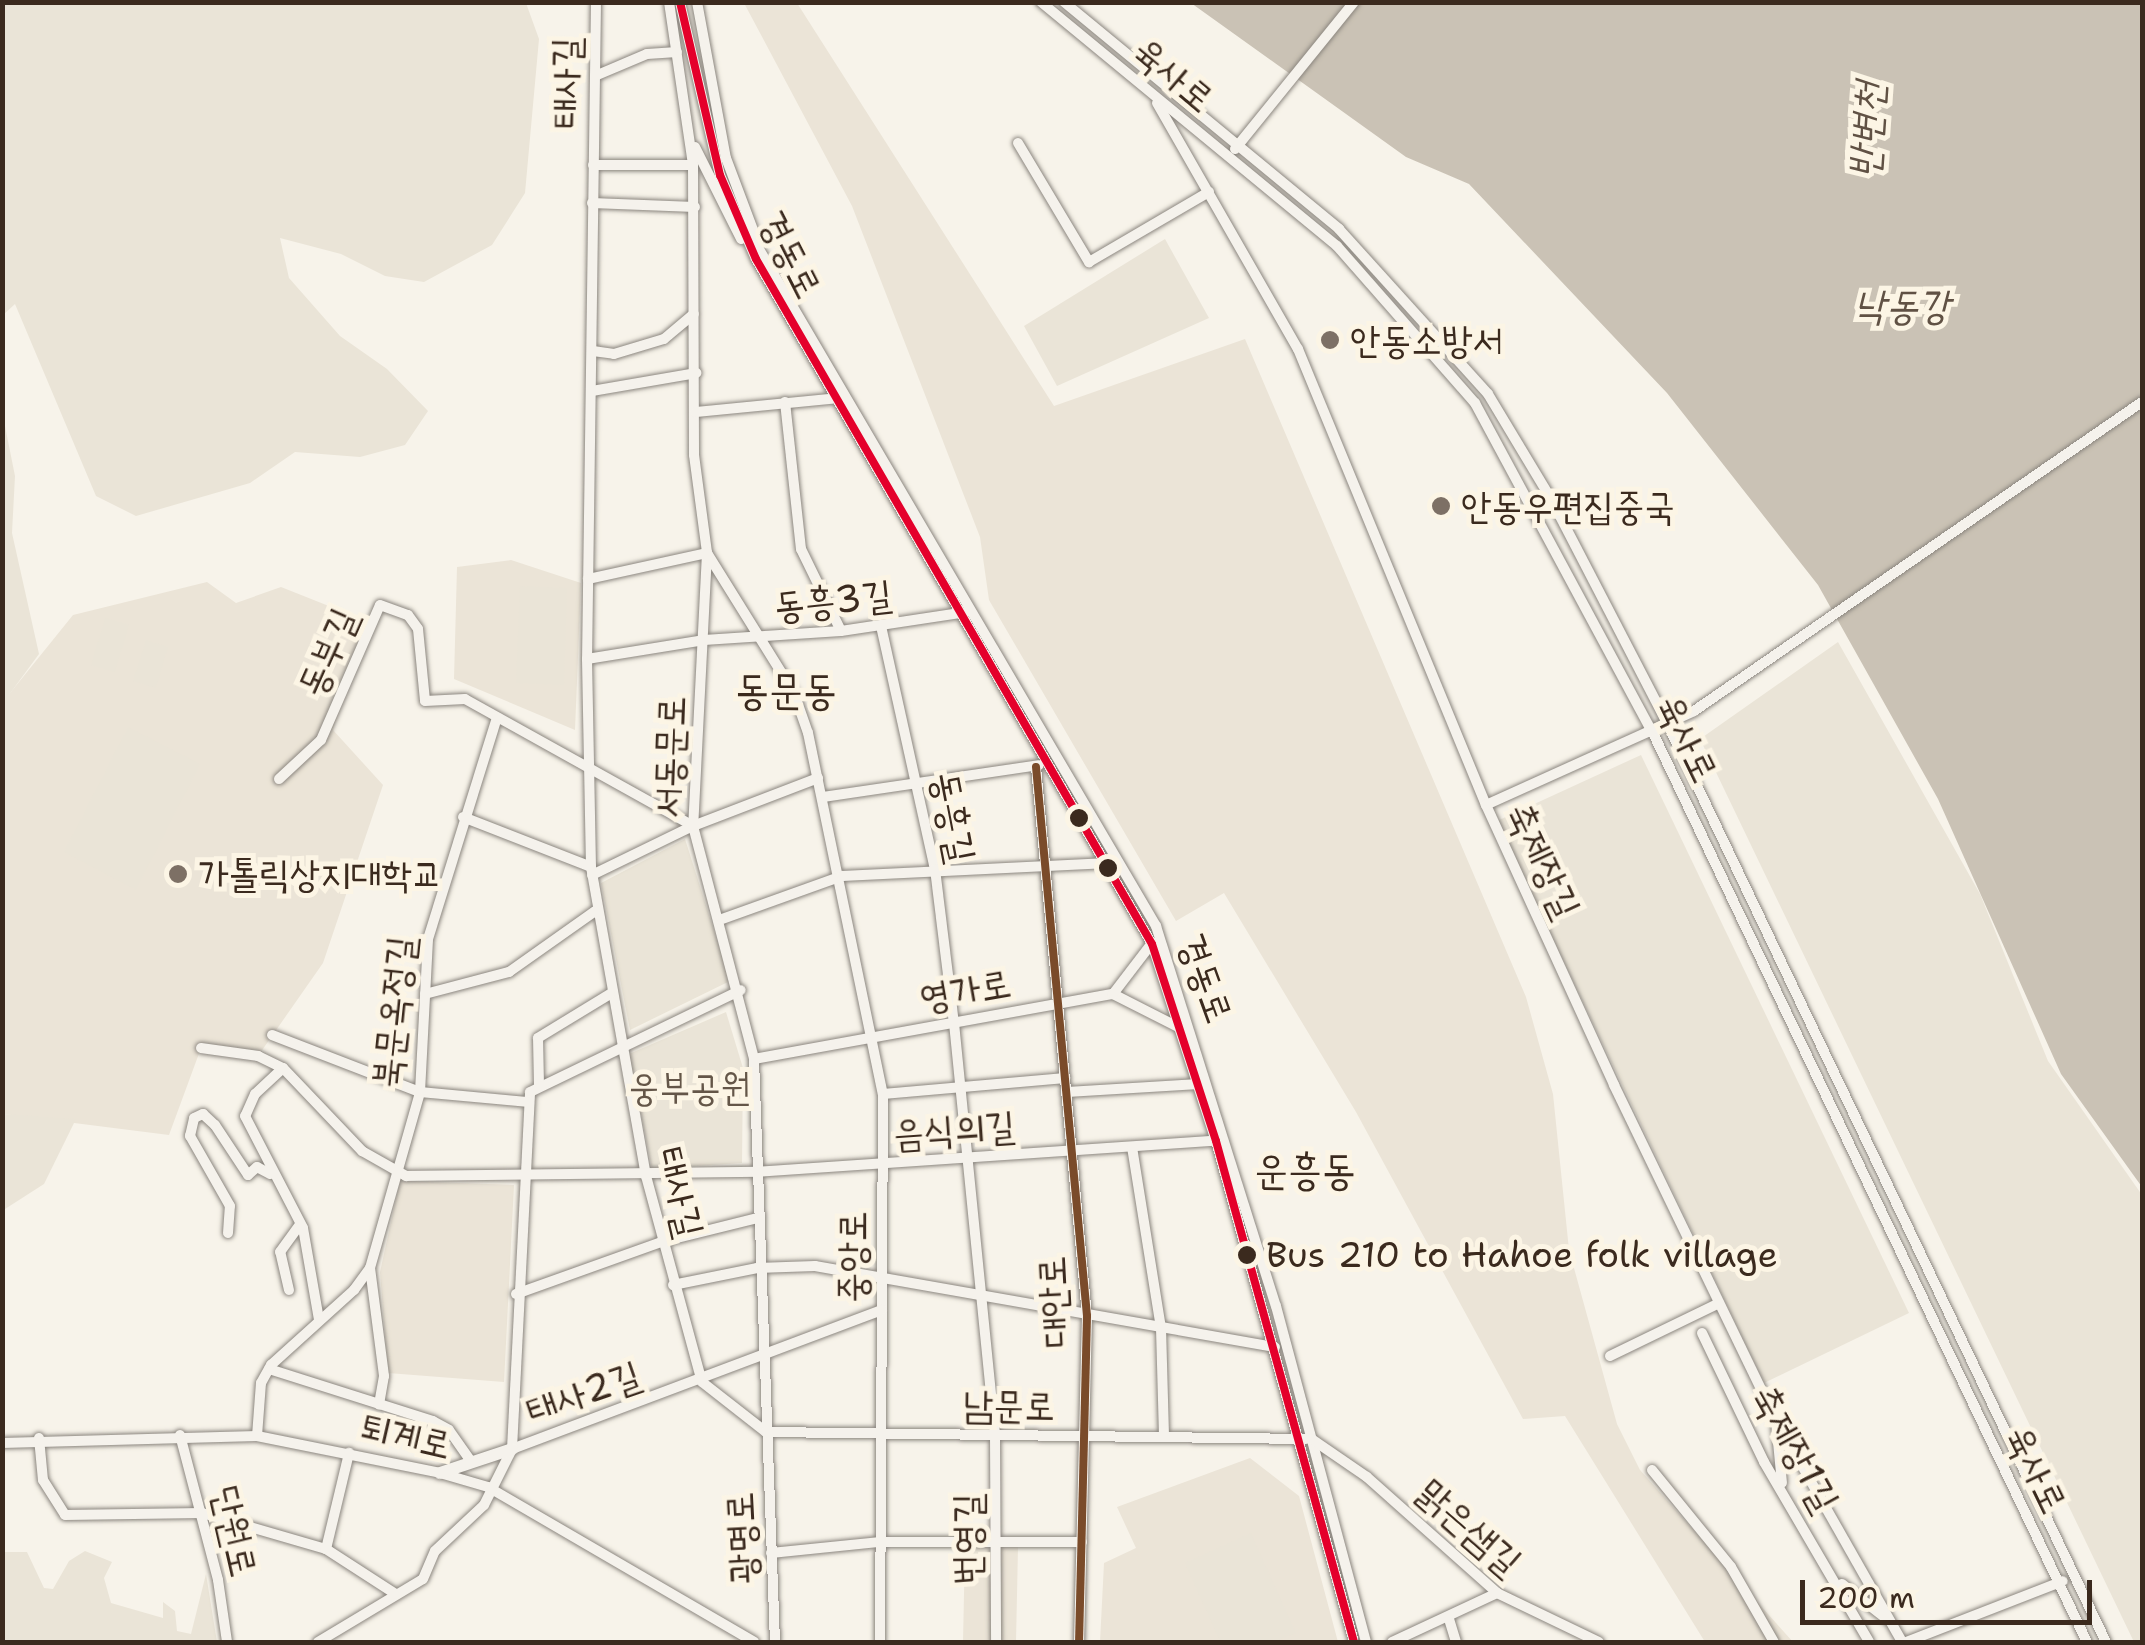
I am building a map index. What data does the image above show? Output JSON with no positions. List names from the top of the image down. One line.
{"streets":{"street":["육사로","태사길","경동로","동흥3길","동부길","서동문로","동흥길","축제장길","영가로","북문옥정길","음식의길","중앙로","대안로","태사2길","남문로","퇴계로","축제장1길","맑은샘길","단원로","광명로","번영길"]},"crossings":[["육사로","축제장길"],["태사길","경동로"],["태사길","서동문로"],["태사길","동흥길"],["태사길","음식의길"],["태사길","중앙로"],["태사길","대안로"],["태사길","태사2길"],["태사길","번영길"],["경동로","동흥3길"],["경동로","음식의길"],["경동로","남문로"],["경동로","맑은샘길"],["동흥3길","서동문로"],["동흥3길","동흥길"],["동흥3길","중앙로"],["동부길","북문옥정길"],["서동문로","영가로"],["서동문로","음식의길"],["서동문로","중앙로"],["서동문로","태사2길"],["서동문로","남문로"],["서동문로","광명로"],["동흥길","영가로"],["동흥길","음식의길"],["동흥길","번영길"],["영가로","중앙로"],["영가로","대안로"],["음식의길","중앙로"],["음식의길","대안로"],["음식의길","태사2길"],["중앙로","태사2길"],["중앙로","남문로"],["대안로","남문로"],["남문로","맑은샘길"],["남문로","광명로"],["남문로","번영길"],["퇴계로","단원로"]],"districts":["동문동","운흥동"],"water":["반변천","낙동강"],"parks":["웅부공원"],"places":["안동소방서","안동우편집중국","가톨릭상지대학교","Bus 210 to Hahoe folk village"],"scale_bar":"200 m"}
